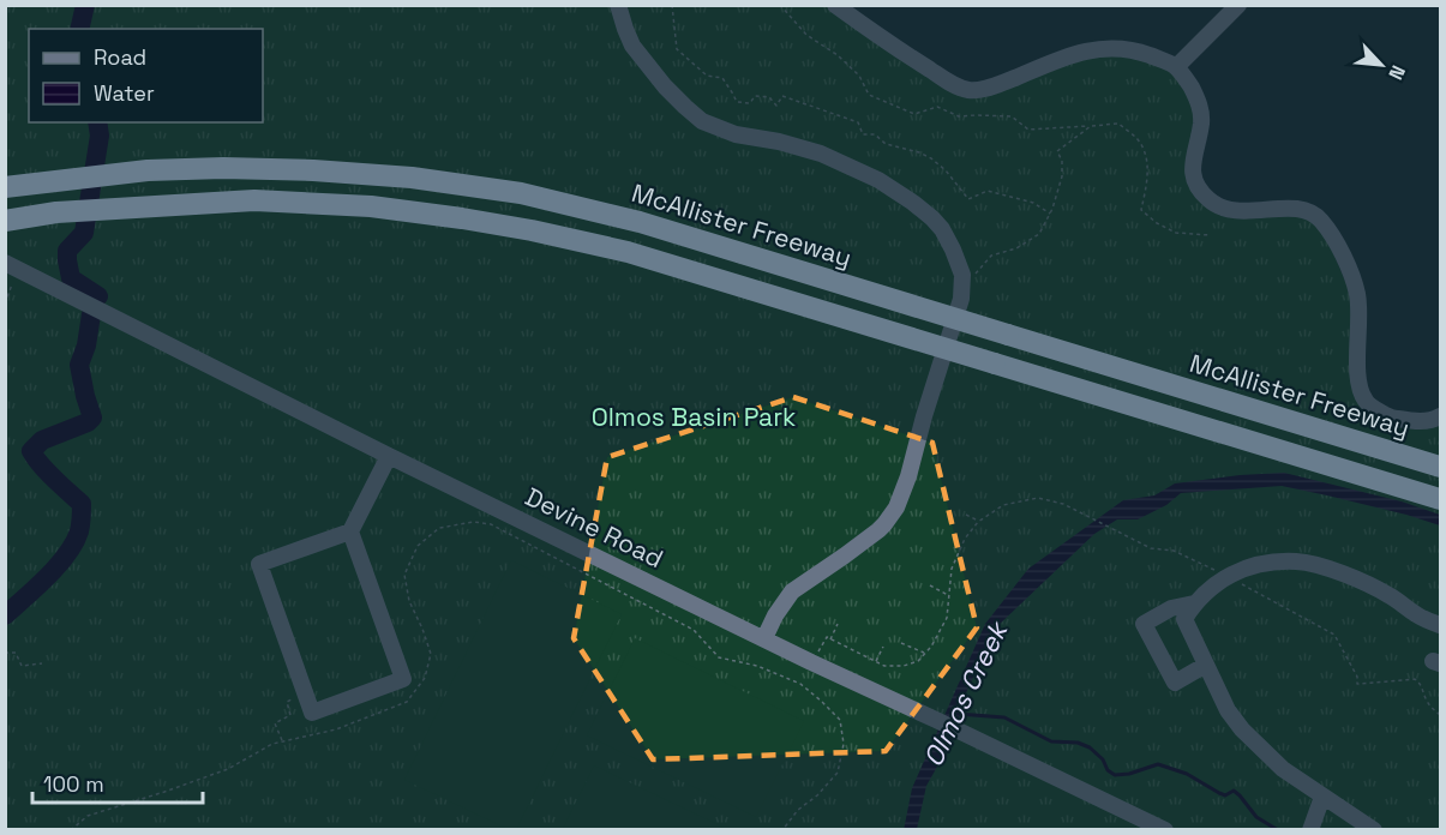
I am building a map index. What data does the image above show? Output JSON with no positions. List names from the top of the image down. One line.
{"streets":{"highway":["McAllister Freeway"],"street":["Devine Road"]},"water":["Olmos Creek"],"parks":["Olmos Basin Park"],"legend":["Road","Water"],"scale_bar":"100 m","north":"bottom right"}
